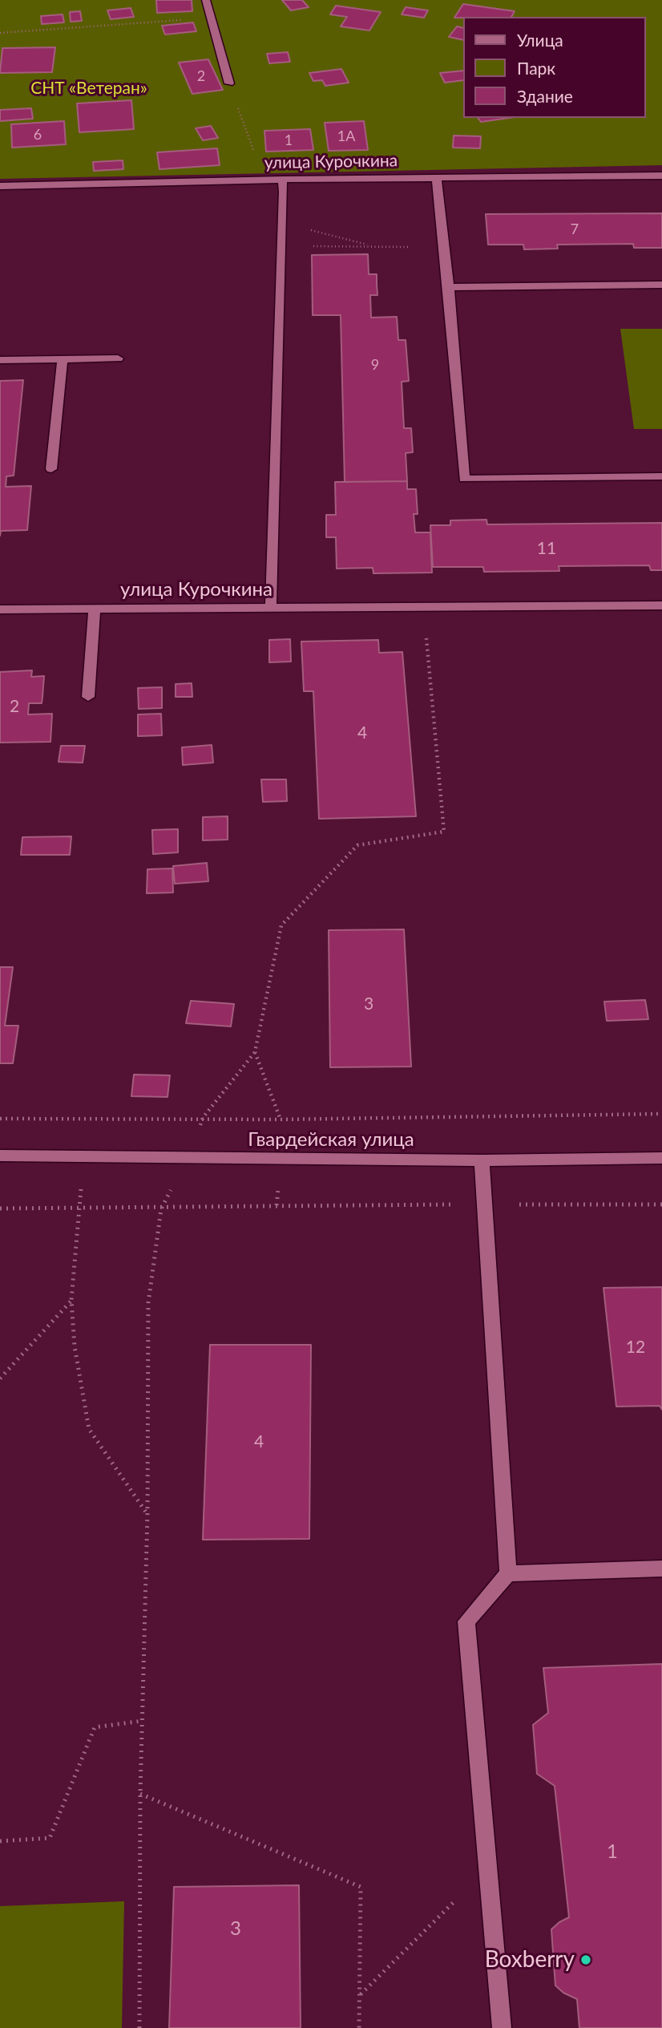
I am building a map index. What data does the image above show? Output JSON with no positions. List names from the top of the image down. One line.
{"streets":{"street":["улица Курочкина","Гвардейская улица"]},"parks":["СНТ «Ветеран»"],"places":["Boxberry"],"house_numbers":["2","6","1А","1","7","9","11","2","4","3","12","4","1","3"],"legend":["Улица","Парк","Здание"]}
